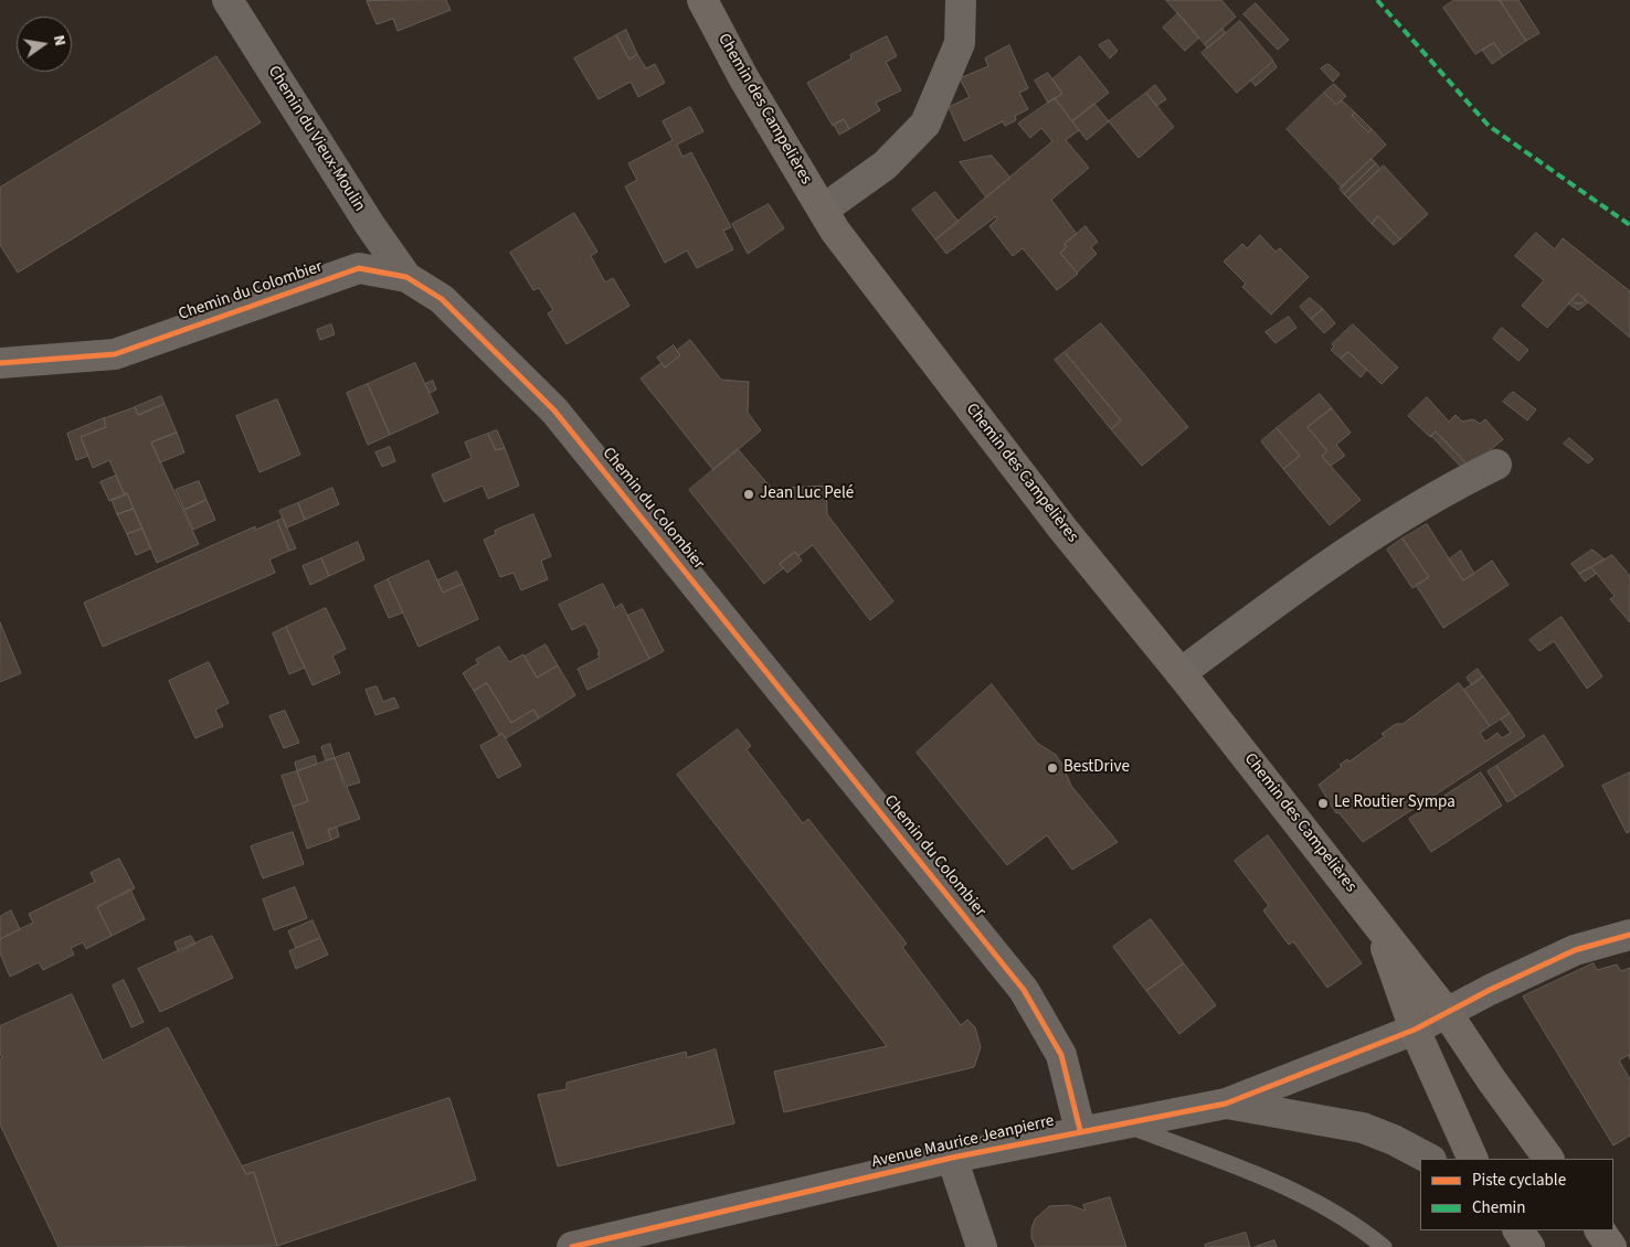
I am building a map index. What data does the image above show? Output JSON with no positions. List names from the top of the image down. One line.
{"streets":{"main road":["Chemin des Campelières"],"street":["Chemin du Vieux-Moulin","Chemin du Colombier","Avenue Maurice Jeanpierre"]},"crossings":[["Chemin des Campelières","Avenue Maurice Jeanpierre"],["Chemin du Vieux-Moulin","Chemin du Colombier"],["Chemin du Colombier","Avenue Maurice Jeanpierre"]],"places":["Jean Luc Pelé","BestDrive","Le Routier Sympa"],"legend":["Piste cyclable","Chemin"],"north":"right"}
